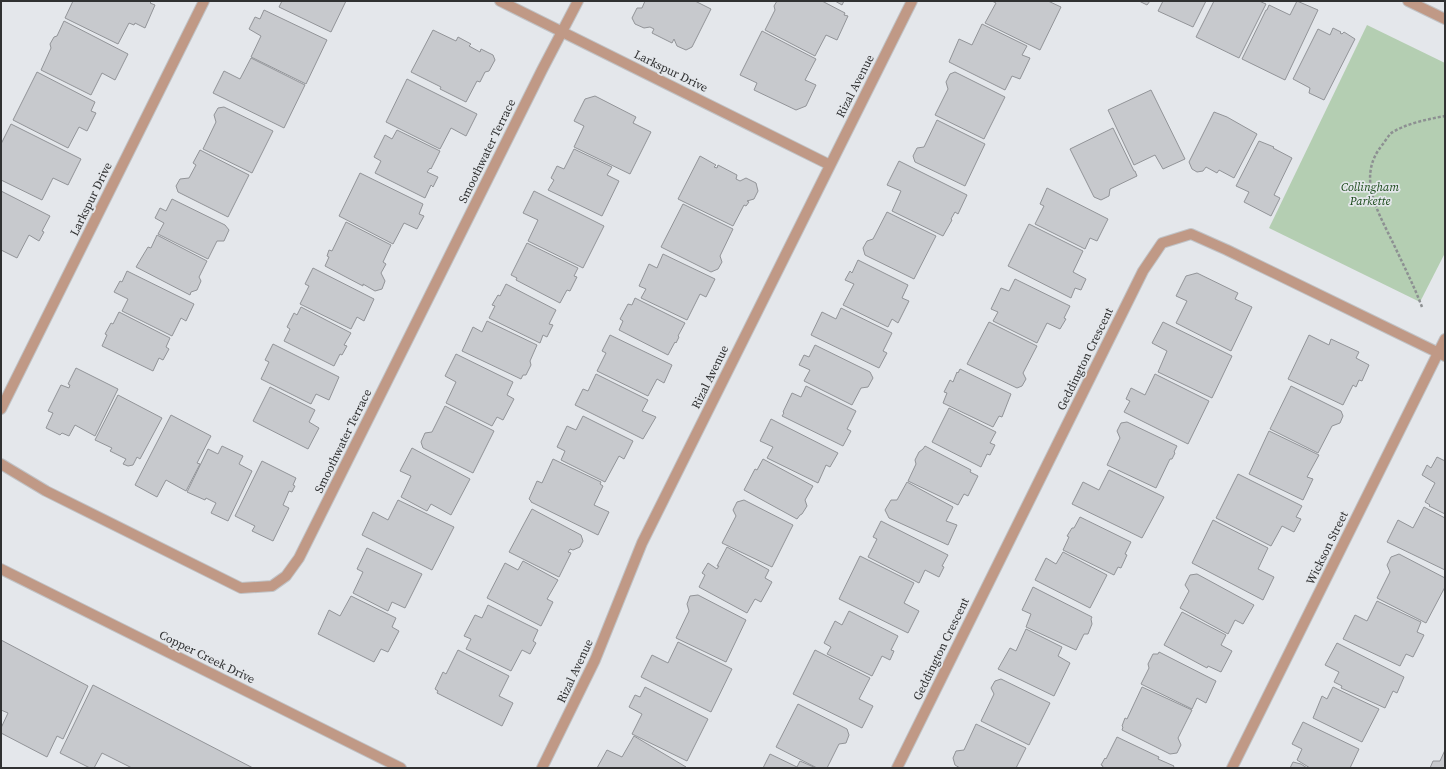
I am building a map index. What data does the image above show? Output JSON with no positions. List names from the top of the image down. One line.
{"streets":{"street":["Larkspur Drive","Rizal Avenue","Smoothwater Terrace","Geddington Crescent","Wickson Street","Copper Creek Drive"]},"crossings":[["Larkspur Drive","Rizal Avenue"],["Larkspur Drive","Smoothwater Terrace"],["Geddington Crescent","Wickson Street"]],"parks":["Collingham Parkette"]}
